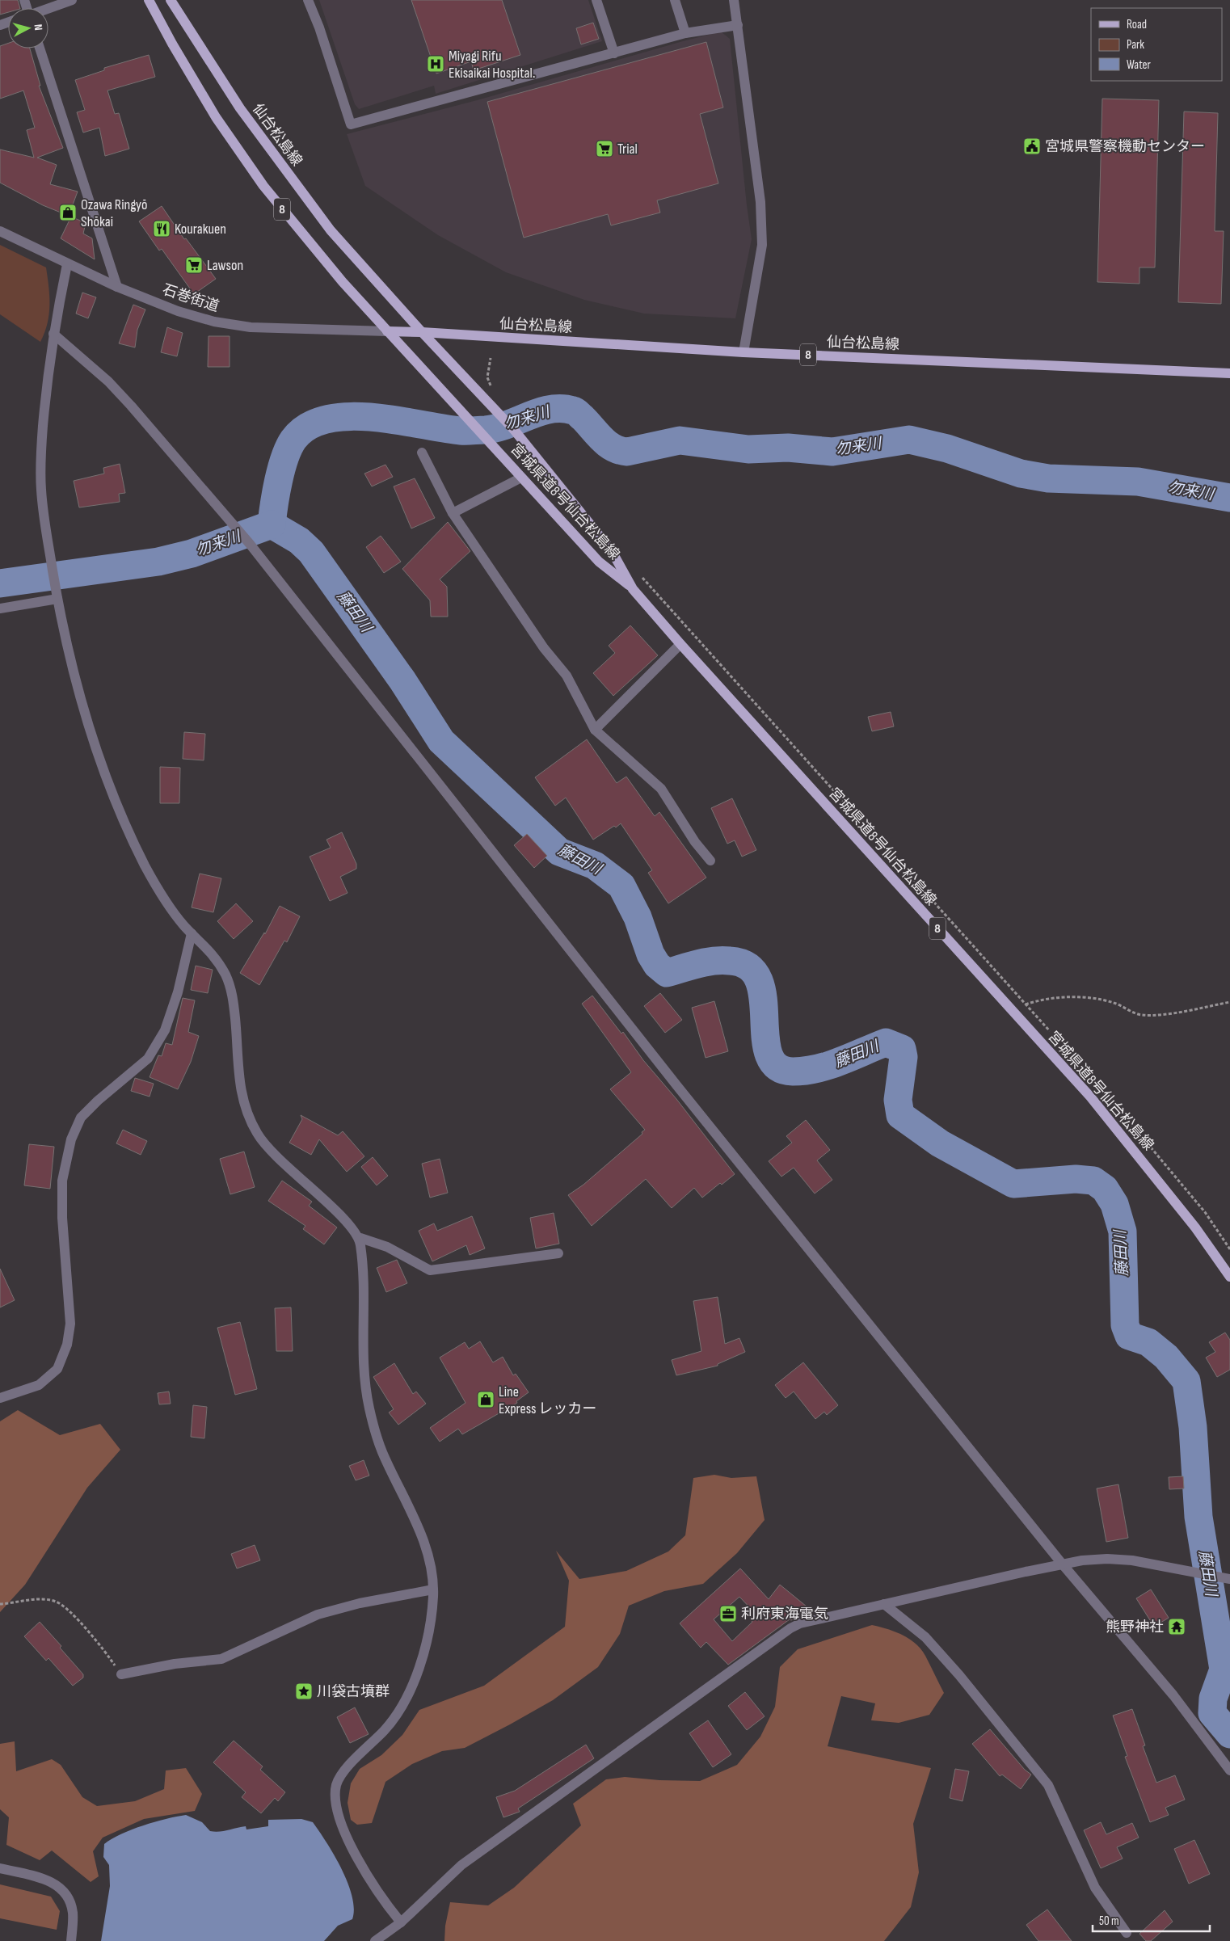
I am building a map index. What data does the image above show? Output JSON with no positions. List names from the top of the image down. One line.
{"streets":{"main road":["仙台松島線","8","宮城県道8号仙台松島線"],"street":["石巻街道"]},"crossings":[["仙台松島線","8"],["仙台松島線","石巻街道"],["仙台松島線","宮城県道8号仙台松島線"],["8","石巻街道"],["8","宮城県道8号仙台松島線"],["石巻街道","宮城県道8号仙台松島線"]],"water":["勿来川","藤田川"],"places":{"hospital":["Miyagi Rifu Ekisaikai Hospital."],"public building":["宮城県警察機動センター"],"supermarket":["Trial","Lawson"],"shop":["Ozawa Ringyō Shōkai","Line Express レッカー"],"restaurant":["Kourakuen"],"office":["利府東海電気"],"temple":["熊野神社"],"place":["川袋古墳群"]},"legend":["Road","Park","Water"],"scale_bar":"50 m","north":"right"}
